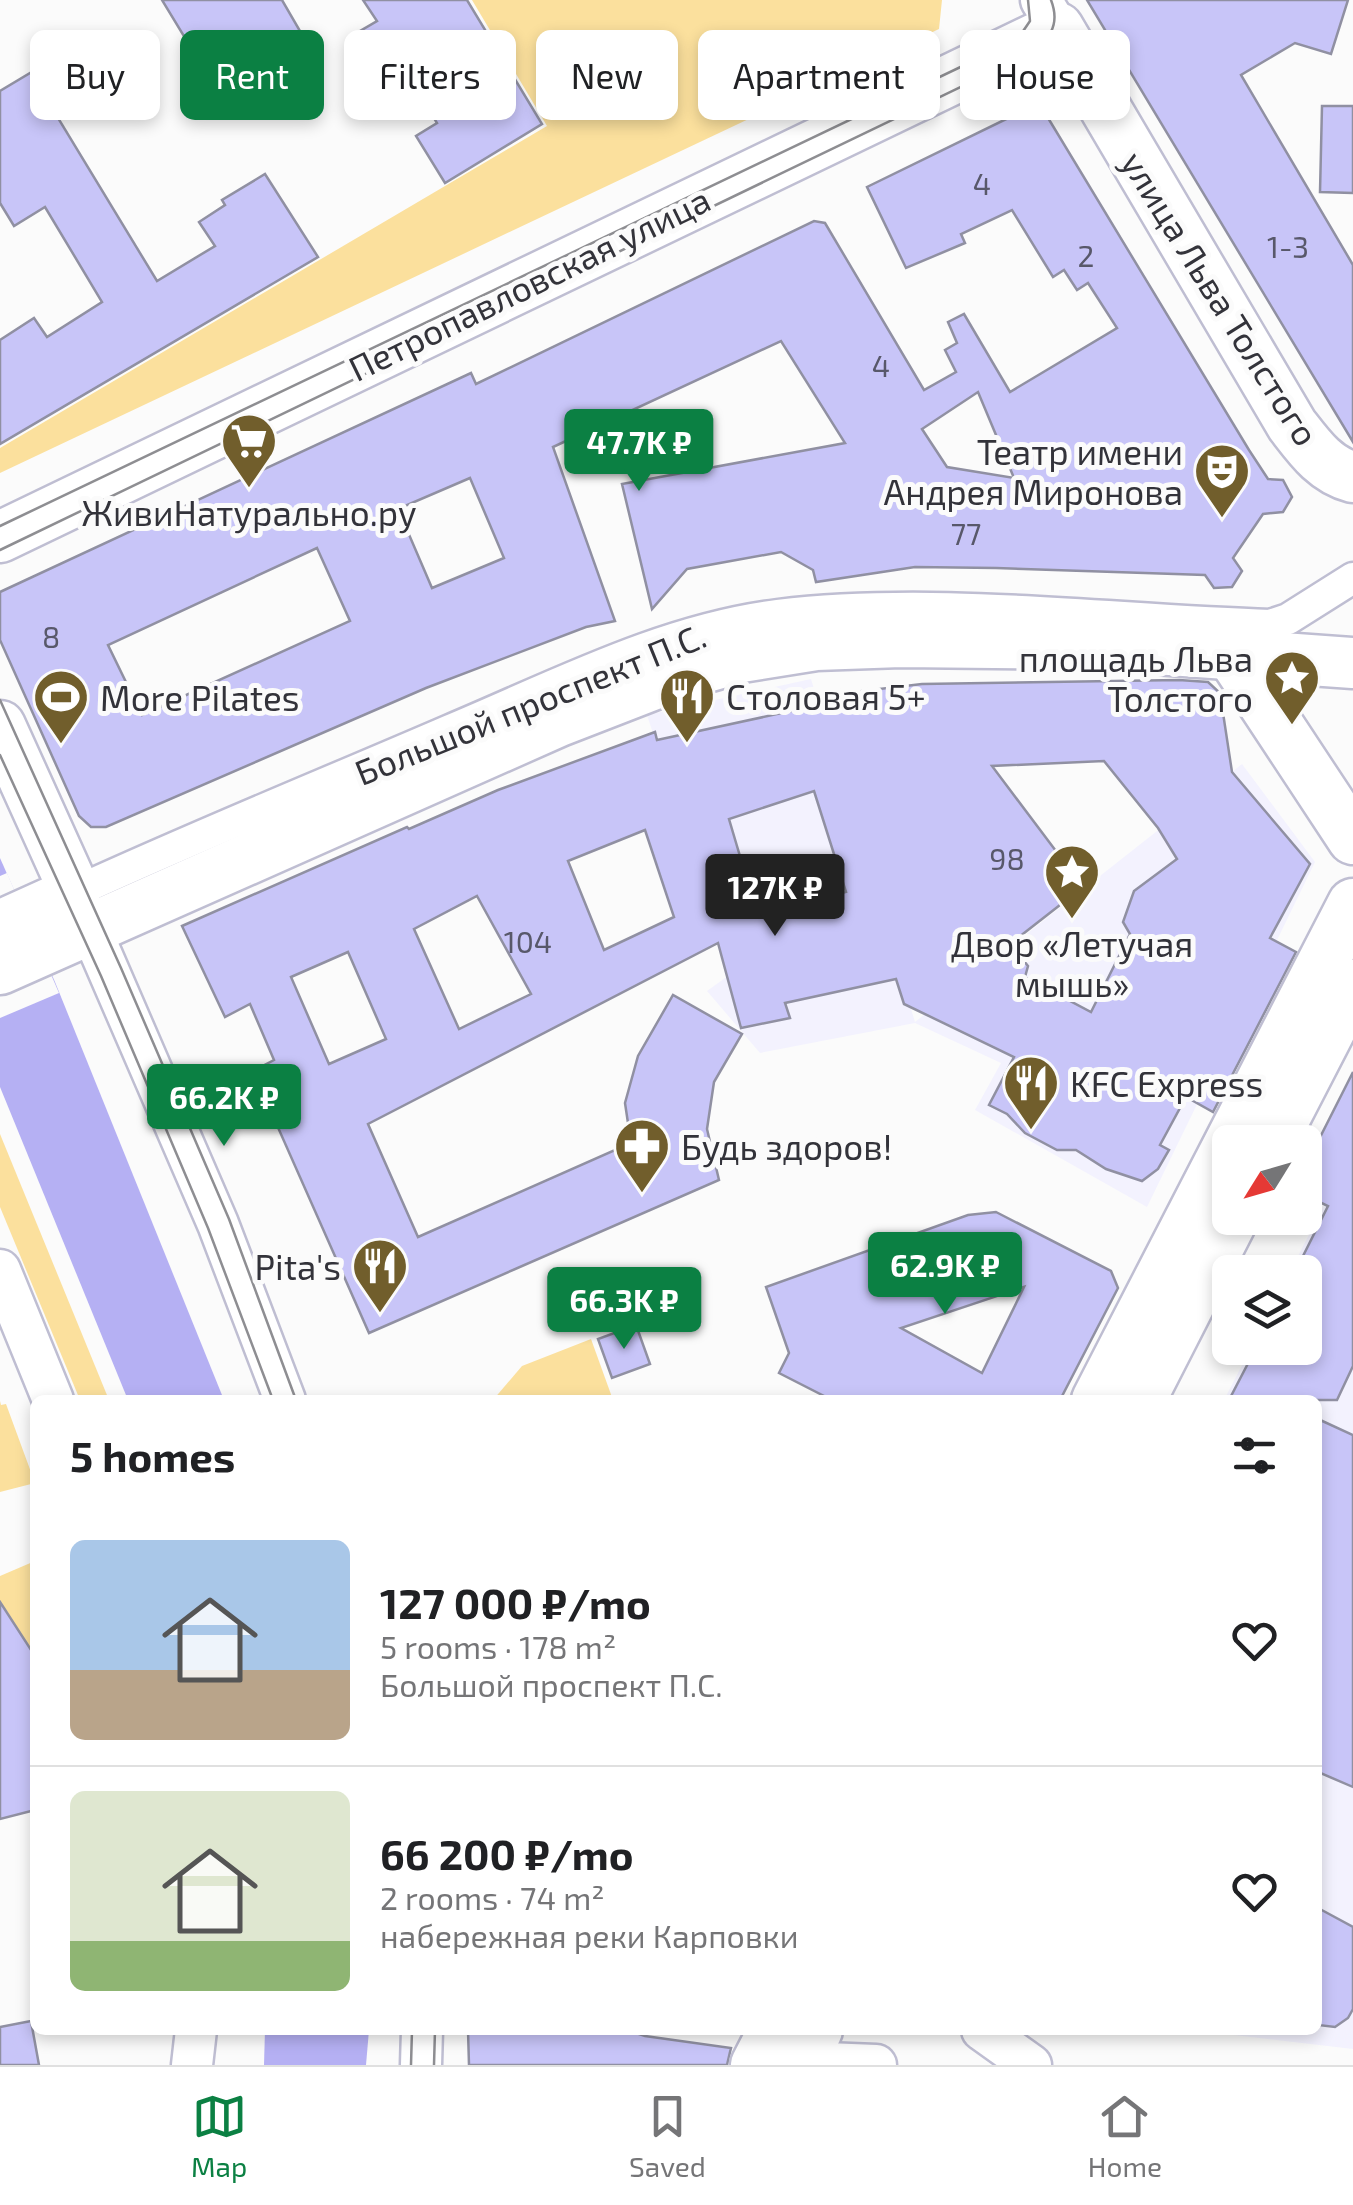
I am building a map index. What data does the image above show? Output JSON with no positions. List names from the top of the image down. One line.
{"streets":{"main road":["Петропавловская улица","улица Льва Толстого","Большой проспект П.С."]},"crossings":[["Петропавловская улица","улица Льва Толстого"]],"places":{"supermarket":["ЖивиНатурально.ру"],"theatre":["Театр имени Андрея Миронова"],"place":["площадь Льва Толстого","Двор «Летучая мышь»"],"restaurant":["Столовая 5+","KFC Express","Pita's"],"sports":["More Pilates"],"pharmacy":["Будь здоров!"]},"house_numbers":["4","1-3","2","4","77","8","98","104"],"north":"bottom left","page":{"chip":["Buy","Rent","Filters","New","Apartment","House"],"price":["47.7K ₽","127K ₽","66.2K ₽","62.9K ₽","66.3K ₽"],"heading":"5 homes","list":[{"name":"127 000 ₽/mo","note":"5 rooms · 178 m² · Большой проспект П.С."},{"name":"66 200 ₽/mo","note":"2 rooms · 74 m² · набережная реки Карповки"}],"tabs":["Map","Saved","Home"]}}
